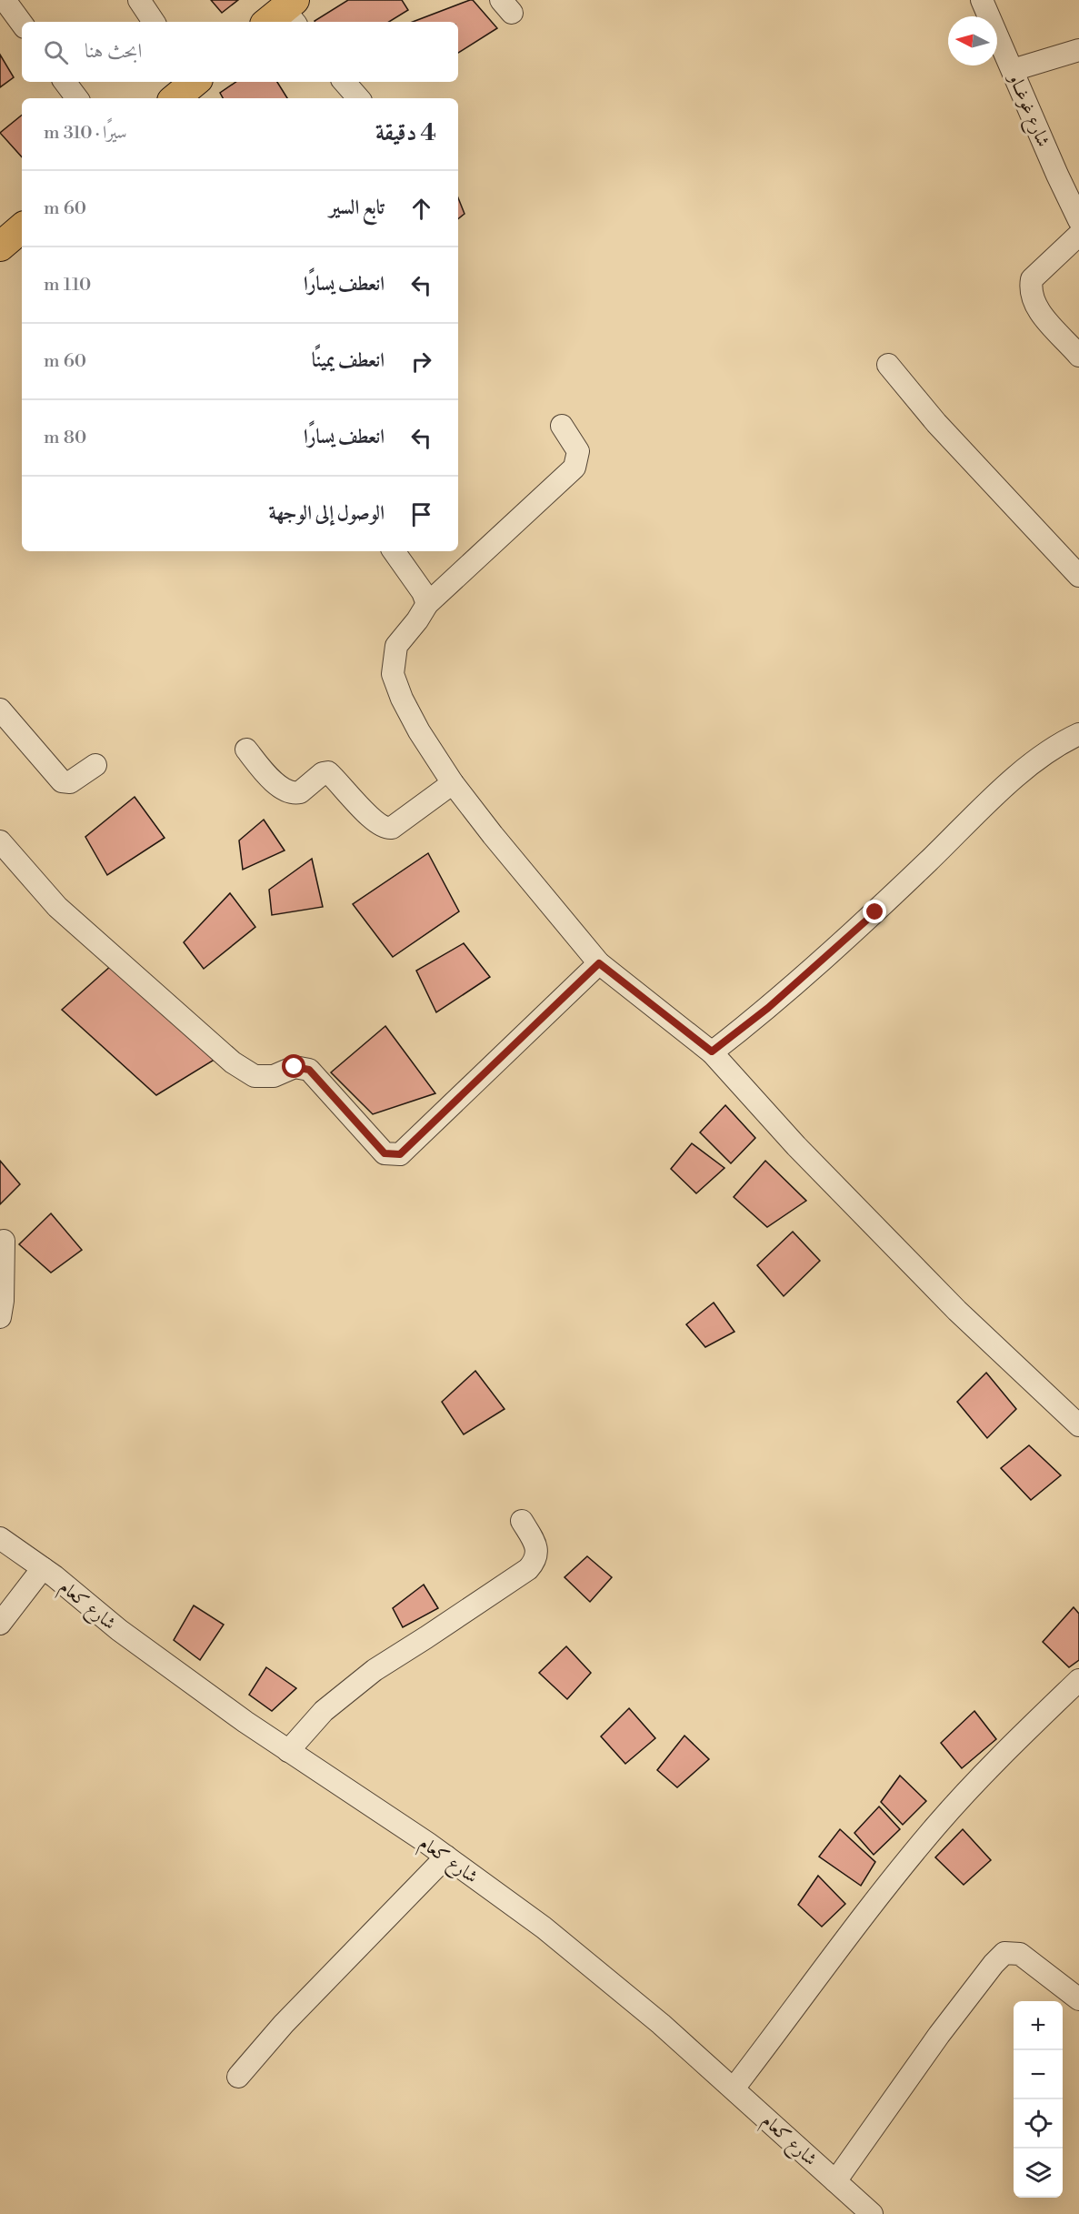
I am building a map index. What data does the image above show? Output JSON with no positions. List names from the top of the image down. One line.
{"streets":{"street":["شارع غوغــاو","شارع كعام"]},"north":"left","page":{"search":"ابحث هنا","heading":["4 دقيقة","سيرًا · 310 m"],"list":[["تابع السير","60 m"],["انعطف يسارًا","110 m"],["انعطف يمينًا","60 m"],["انعطف يسارًا","80 m"],"الوصول إلى الوجهة"],"map_buttons":["+","−"]}}
